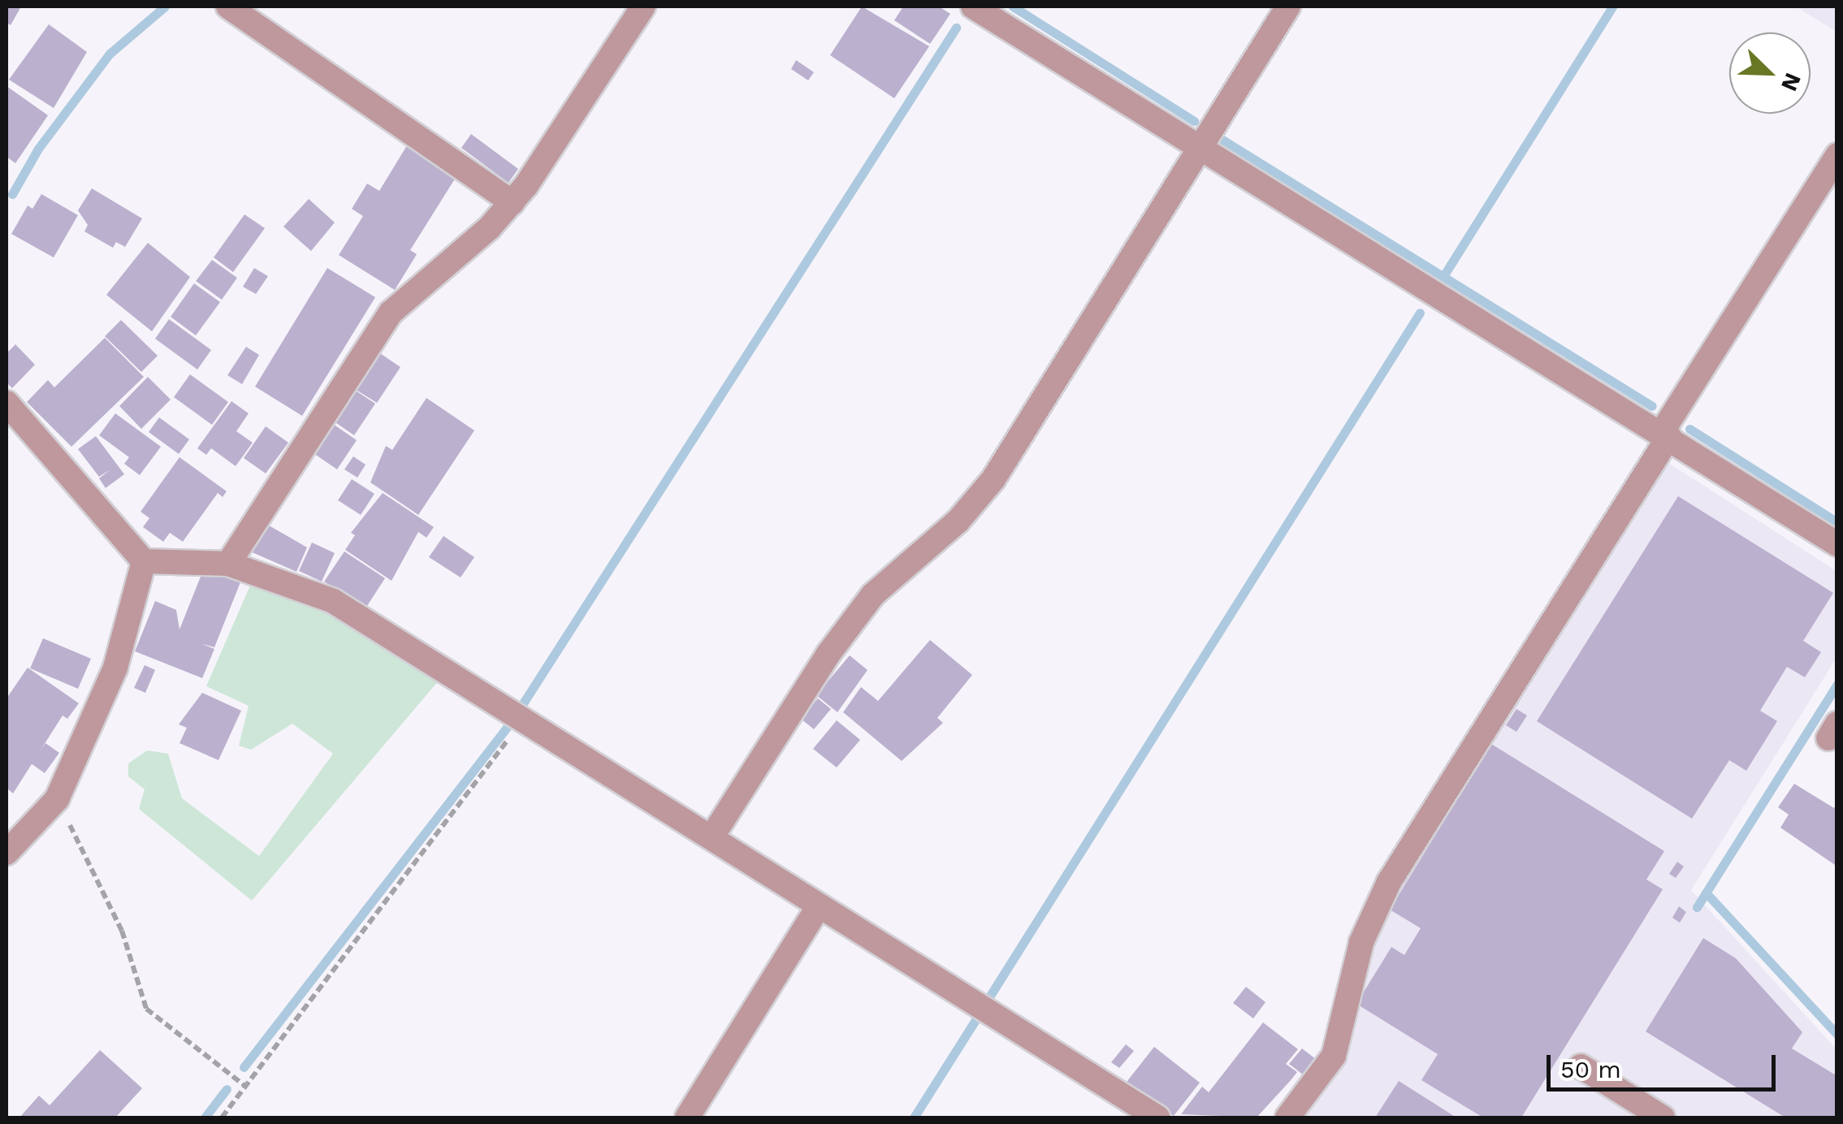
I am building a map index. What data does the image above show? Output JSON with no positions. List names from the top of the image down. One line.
{"scale_bar":"50 m","north":"bottom right"}
